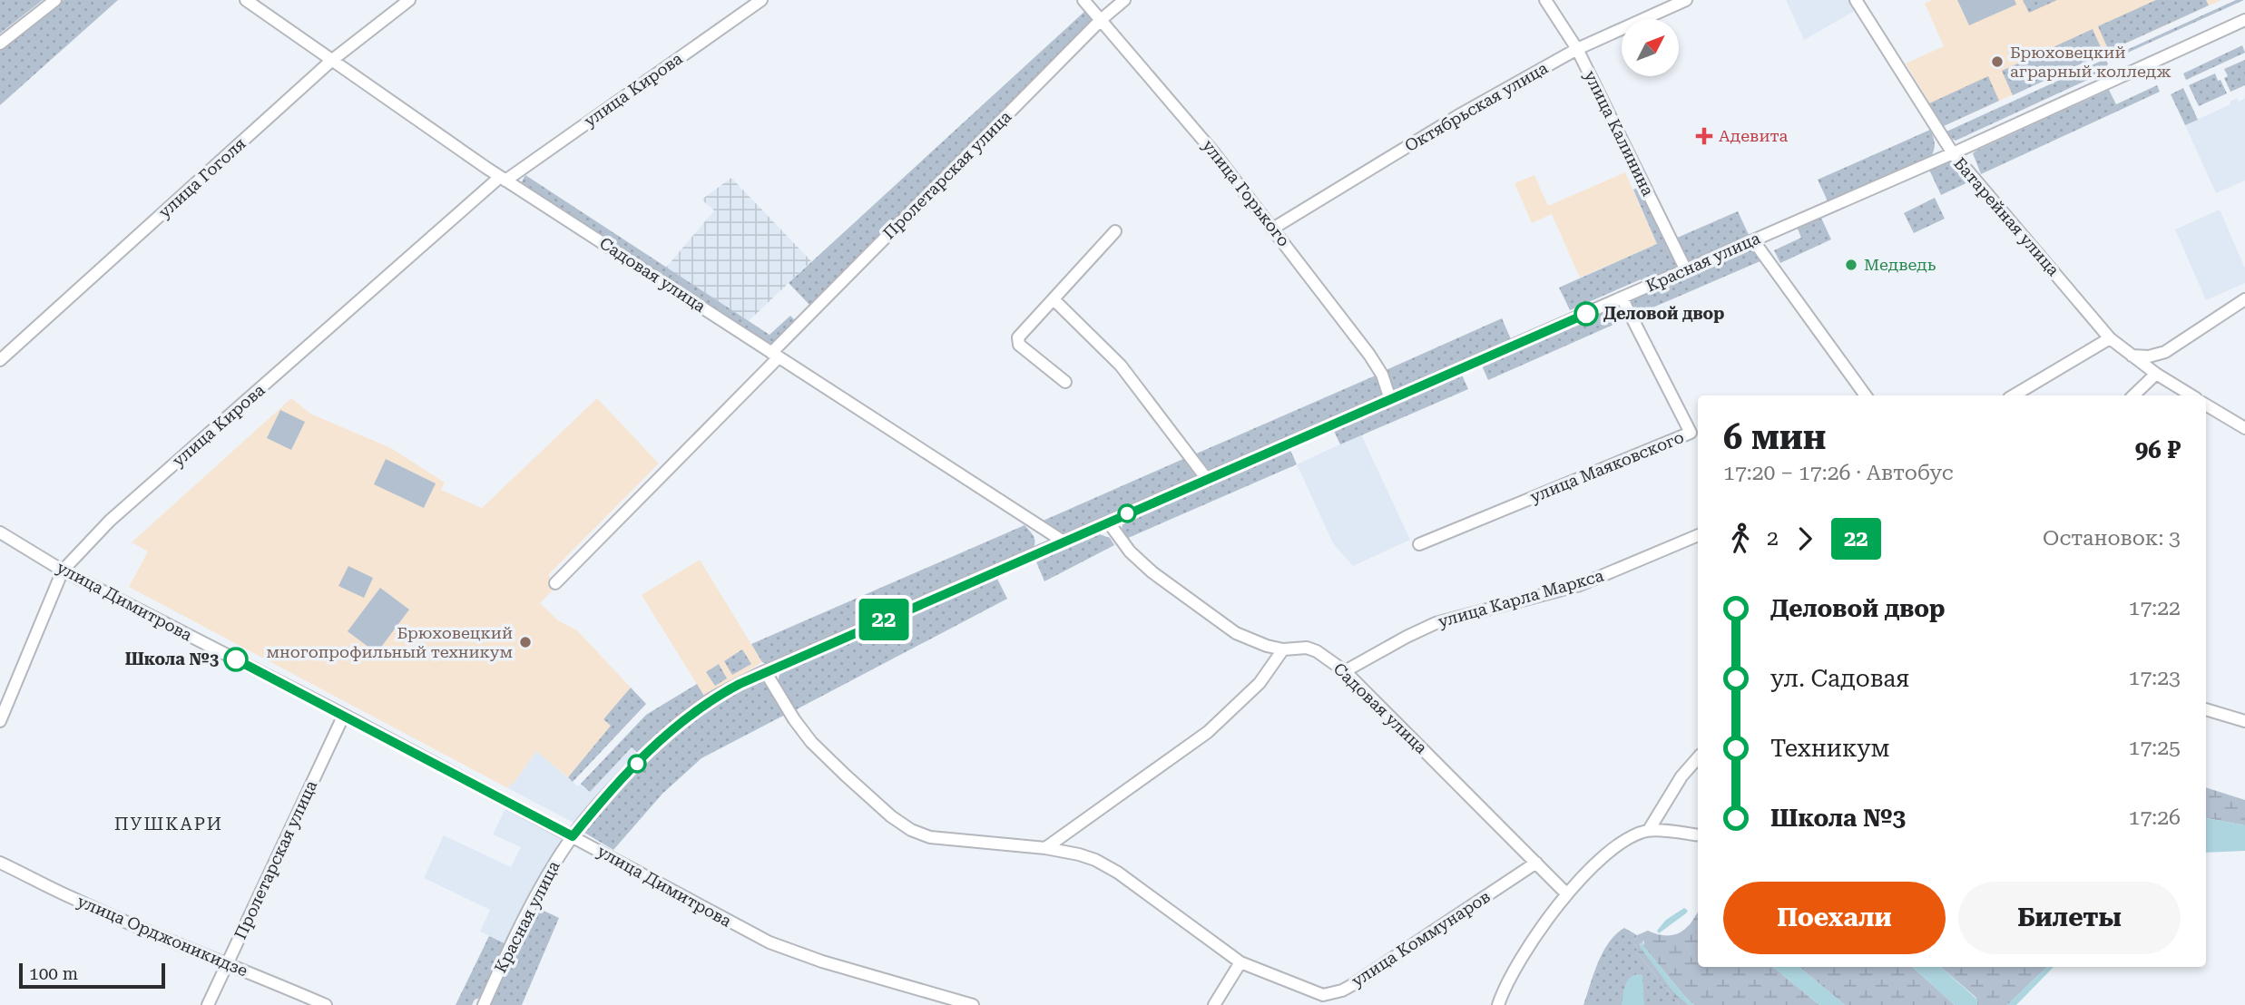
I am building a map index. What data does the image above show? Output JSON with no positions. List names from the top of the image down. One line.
{"streets":{"street":["улица Кирова","Октябрьская улица","улица Калинина","Пролетарская улица","улица Гоголя","улица Горького","Батарейная улица","Красная улица","Садовая улица","улица Маяковского","улица Карла Маркса","улица Димитрова","улица Орджоникидзе","улица Коммунаров"]},"crossings":[["улица Кирова","Садовая улица"],["улица Кирова","улица Димитрова"],["Октябрьская улица","улица Калинина"],["Октябрьская улица","улица Горького"],["улица Калинина","Красная улица"],["Пролетарская улица","улица Горького"],["Пролетарская улица","Садовая улица"],["Пролетарская улица","улица Димитрова"],["Пролетарская улица","улица Орджоникидзе"],["улица Гоголя","Садовая улица"],["улица Горького","Красная улица"],["Батарейная улица","Красная улица"],["Красная улица","Садовая улица"],["Красная улица","улица Маяковского"],["Красная улица","улица Димитрова"],["Красная улица","улица Коммунаров"],["Садовая улица","улица Карла Маркса"],["Садовая улица","улица Коммунаров"]],"districts":["ПУШКАРИ"],"places":{"other":["Брюховецкий аграрный колледж","Медведь","Деловой двор","Брюховецкий многопрофильный техникум","Школа №3"],"health":["Адевита"]},"lines":["bus line 22"],"scale_bar":"100 m","north":"top right","page":{"on_map":"22","heading":["6 мин","17:20 – 17:26 · Автобус","96 ₽"],"legs":["2","22","Остановок: 3"],"list":[{"name":"Деловой двор","value":"17:22"},{"name":"ул. Садовая","value":"17:23"},{"name":"Техникум","value":"17:25"},{"name":"Школа №3","value":"17:26"}],"buttons":["Поехали","Билеты"],"scale":"100 m"}}
